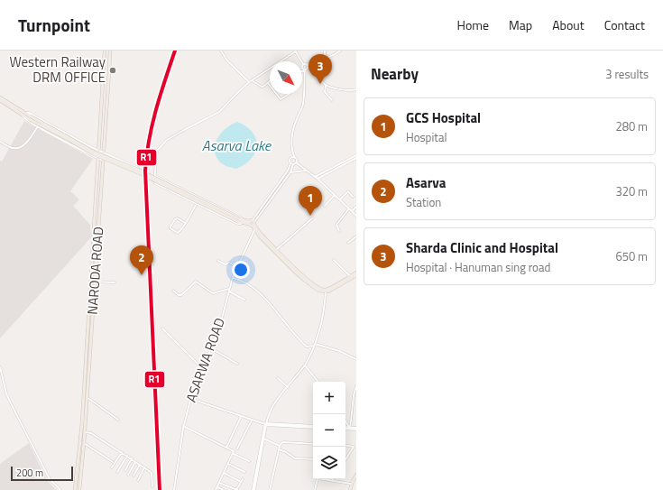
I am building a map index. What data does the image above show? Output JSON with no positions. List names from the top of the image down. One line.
{"streets":{"main road":["NARODA ROAD"],"street":["ASARWA ROAD"]},"water":["Asarva Lake"],"places":["Western Railway DRM OFFICE"],"lines":["transit line R1"],"scale_bar":"200 m","north":"bottom right","page":{"header":"Turnpoint","nav":["Home","Map","About","Contact"],"heading":["Nearby","3 results"],"pins":["3","1","2"],"list":[{"mark":"1","name":"GCS Hospital","note":"Hospital","value":"280 m"},{"mark":"2","name":"Asarva","note":"Station","value":"320 m"},{"mark":"3","name":"Sharda Clinic and Hospital","note":"Hospital · Hanuman sing road","value":"650 m"}],"map_buttons":["+","−"],"scale":"200 m"}}
